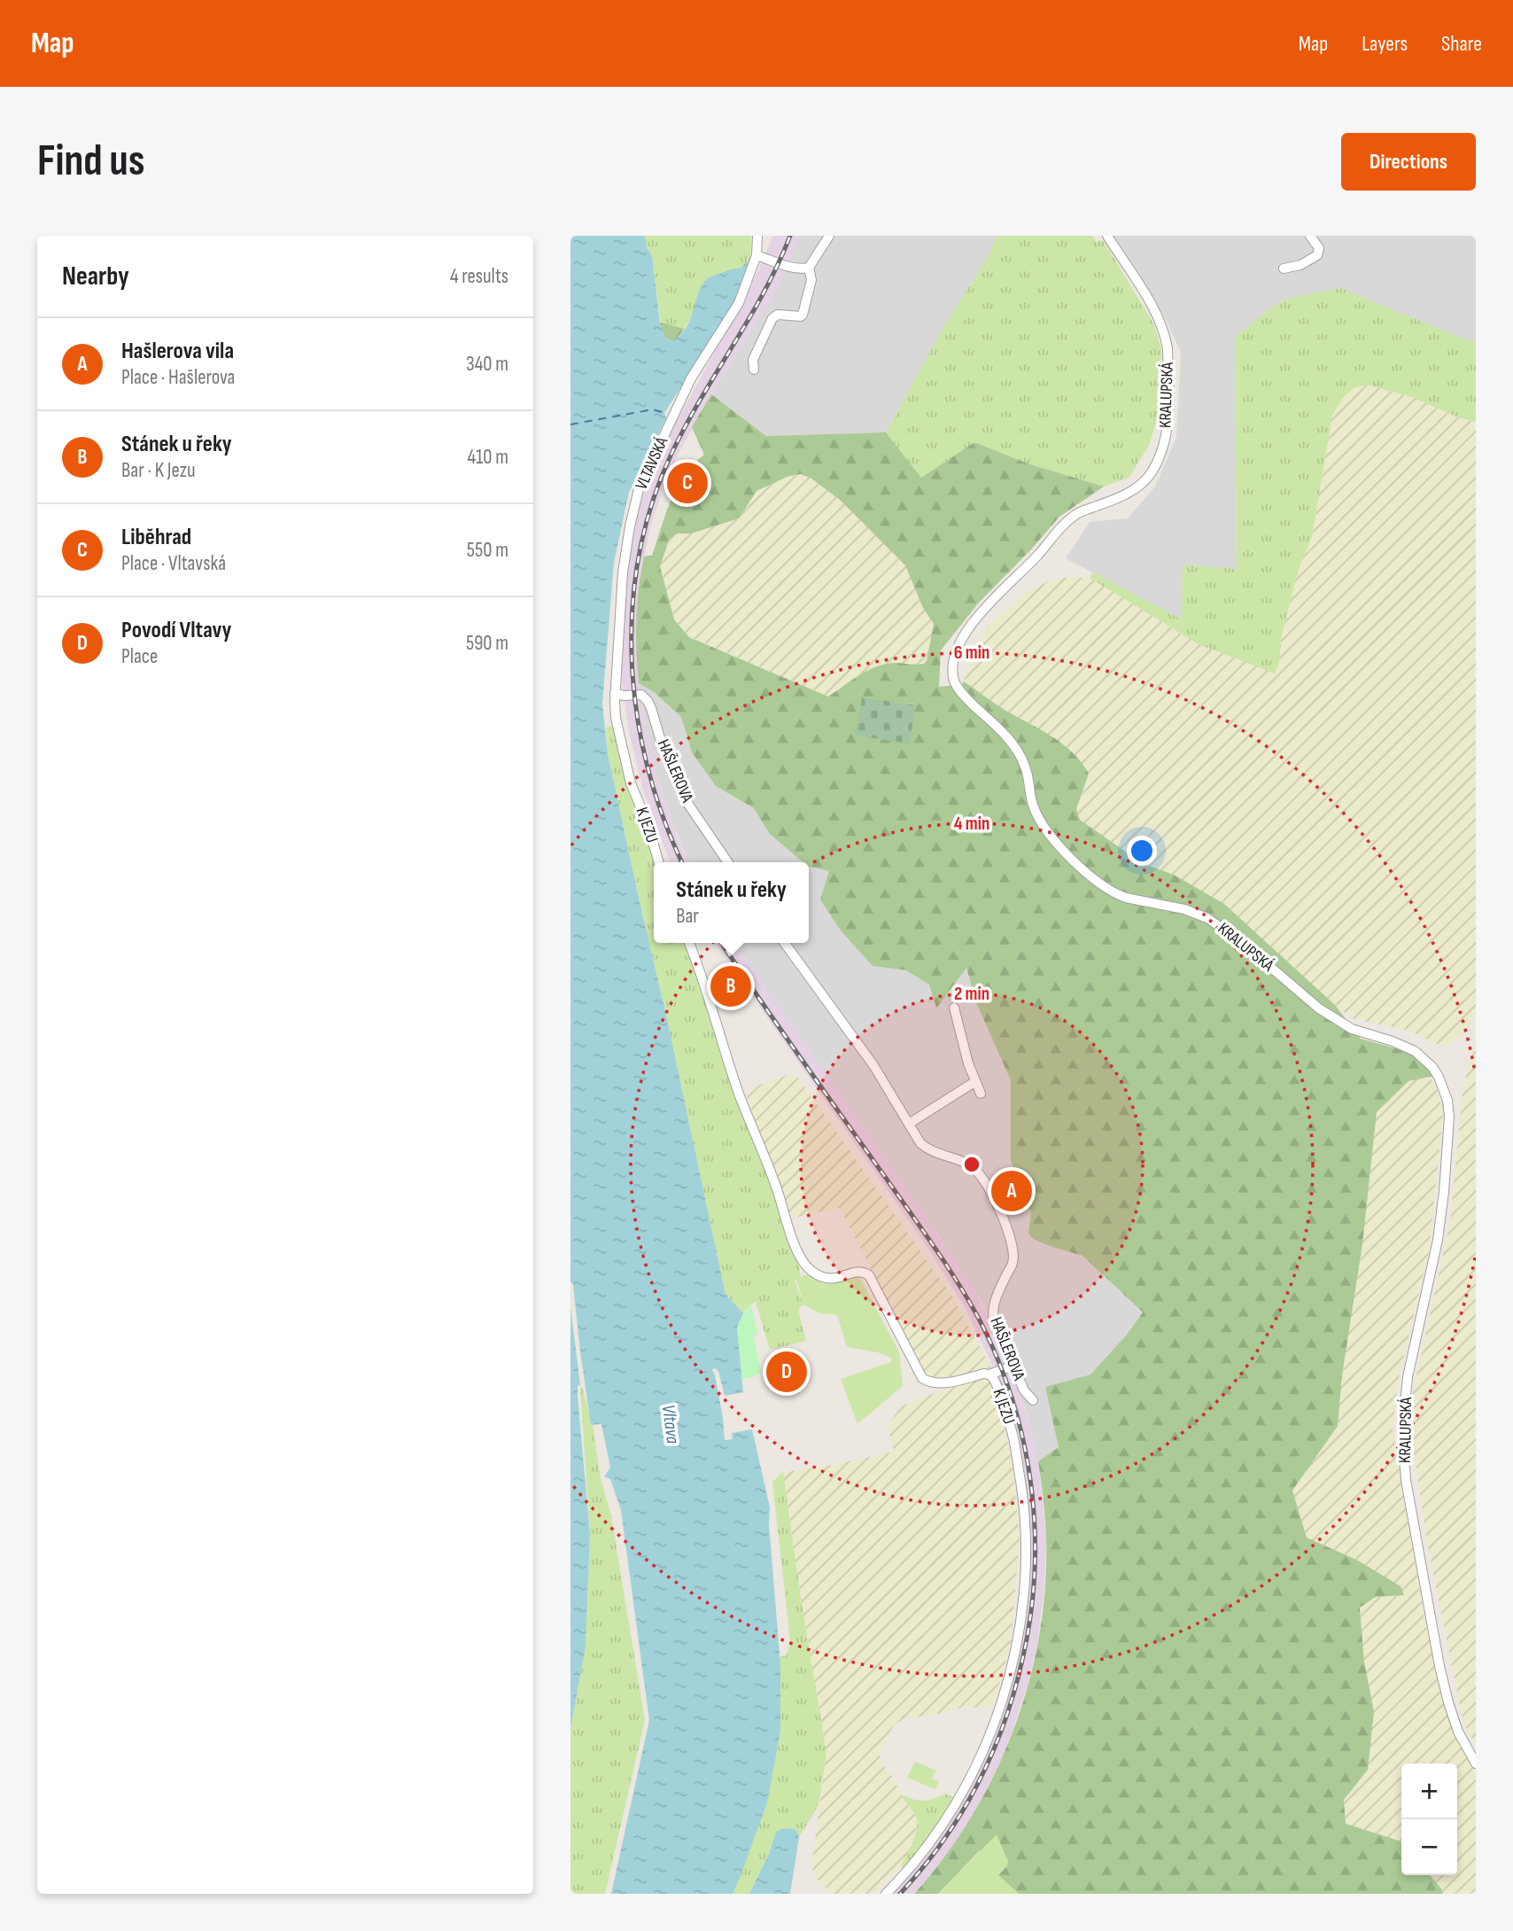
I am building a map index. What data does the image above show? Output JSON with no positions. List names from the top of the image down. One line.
{"streets":{"street":["KRALUPSKÁ","VLTAVSKÁ","HAŠLEROVA","K JEZU"]},"crossings":[["VLTAVSKÁ","HAŠLEROVA"],["VLTAVSKÁ","K JEZU"]],"water":["Vltava"],"page":{"header":"Map","nav":["Map","Layers","Share"],"buttons":"Directions","title":"Find us","heading":["Nearby","4 results"],"list":[{"mark":"A","name":"Hašlerova vila","note":"Place · Hašlerova","value":"340 m"},{"mark":"B","name":"Stánek u řeky","note":"Bar · K Jezu","value":"410 m"},{"mark":"C","name":"Liběhrad","note":"Place · Vltavská","value":"550 m"},{"mark":"D","name":"Povodí Vltavy","note":"Place","value":"590 m"}],"pins":["C","B","A","D"],"popup":["Stánek u řeky","Bar"],"map_buttons":["+","−"]},"rings":["6 min","4 min","2 min"]}
